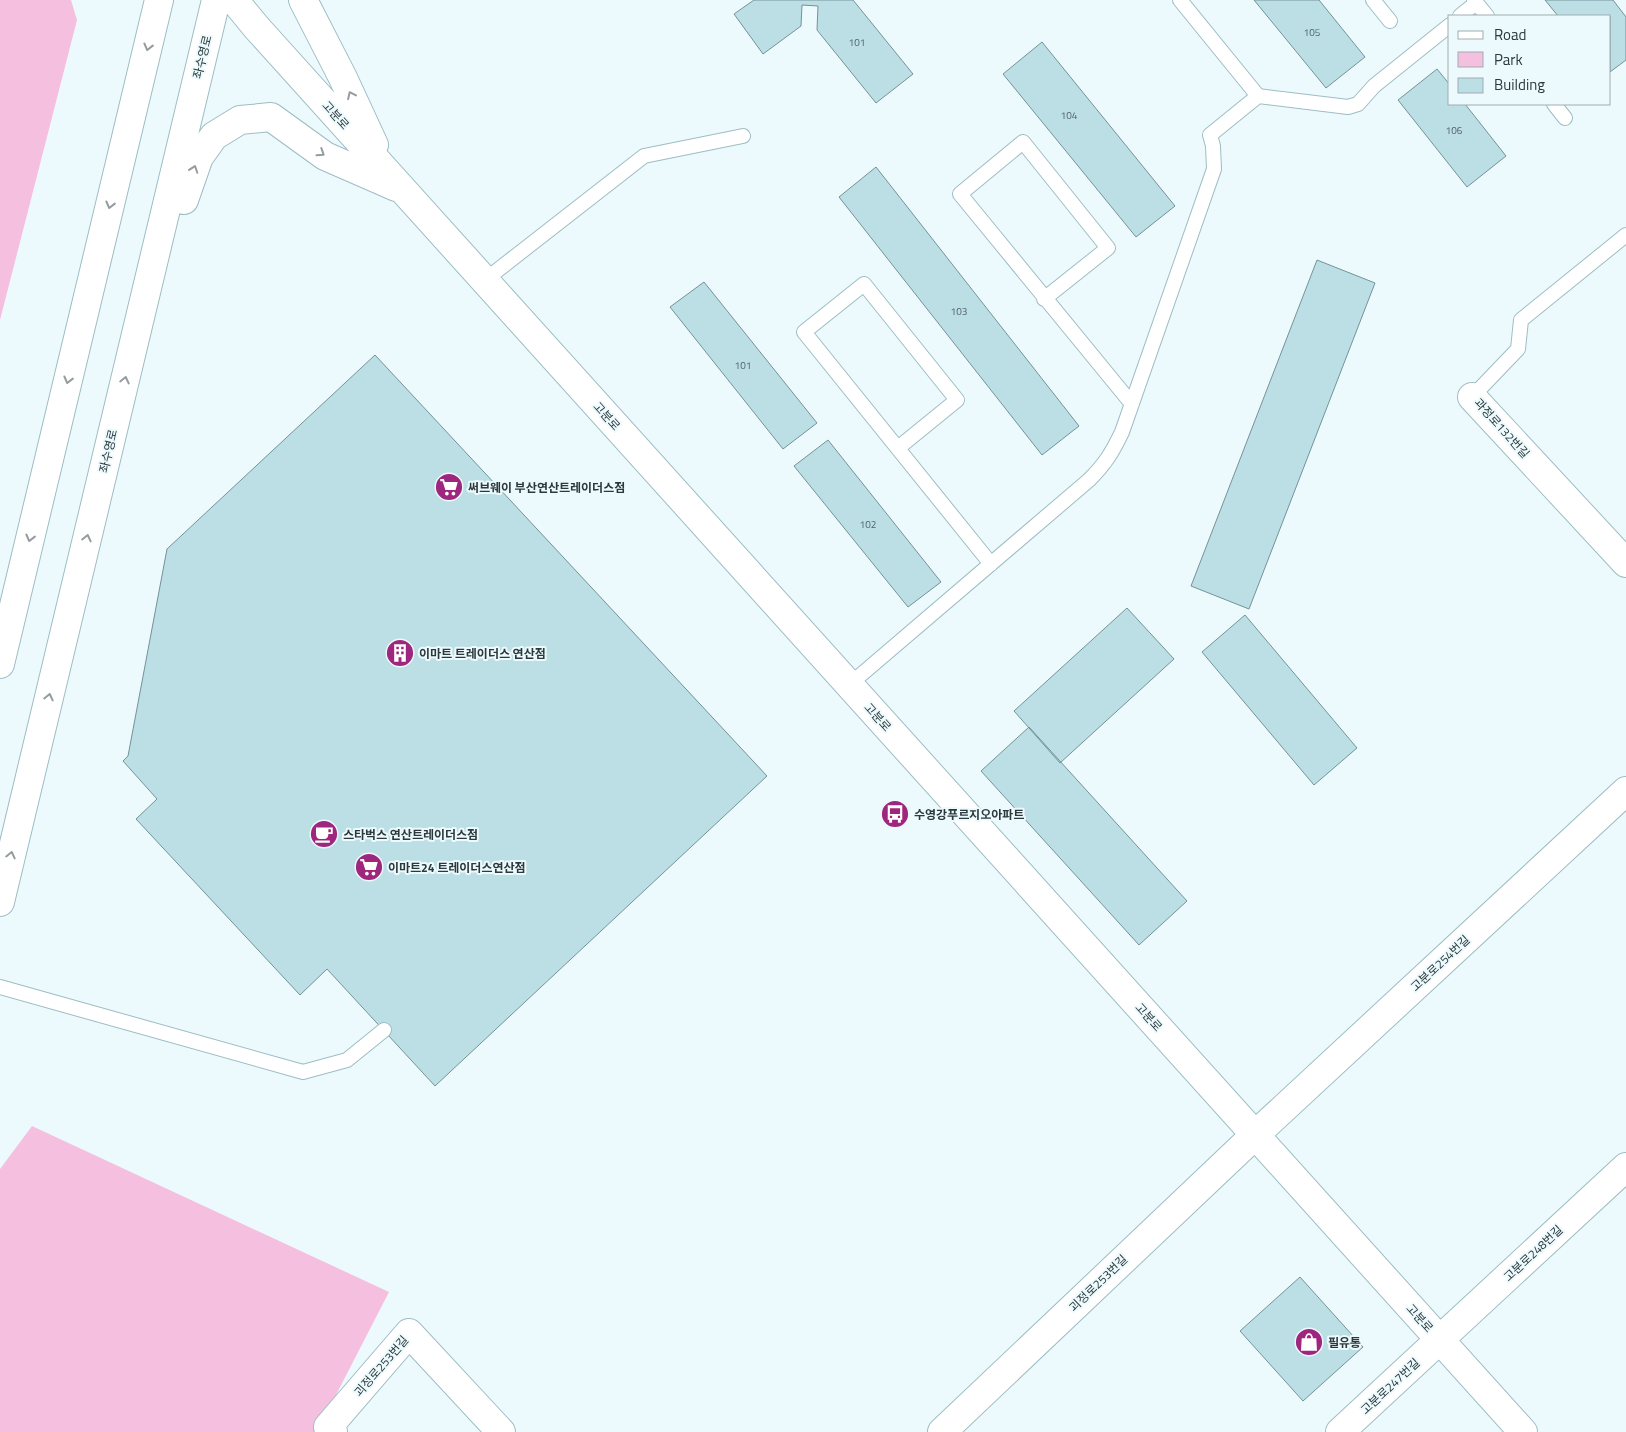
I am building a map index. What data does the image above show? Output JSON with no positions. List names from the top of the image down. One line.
{"streets":{"main road":["좌수영로","고분로","과정로132번길","고분로254번길","고분로248번길","괴정로253번길","고분로247번길"]},"crossings":[["고분로","고분로254번길"],["고분로","고분로248번길"],["고분로","괴정로253번길"],["고분로","고분로247번길"],["고분로254번길","괴정로253번길"],["고분로248번길","고분로247번길"]],"places":{"supermarket":["써브웨이 부산연산트레이더스점","이마트24 트레이더스연산점"],"building":["이마트 트레이더스 연산점"],"bus stop":["수영강푸르지오아파트"],"cafe":["스타벅스 연산트레이더스점"],"shop":["필유통"]},"house_numbers":["105","101","104","106","103","101","102"],"legend":["Road","Park","Building"]}
